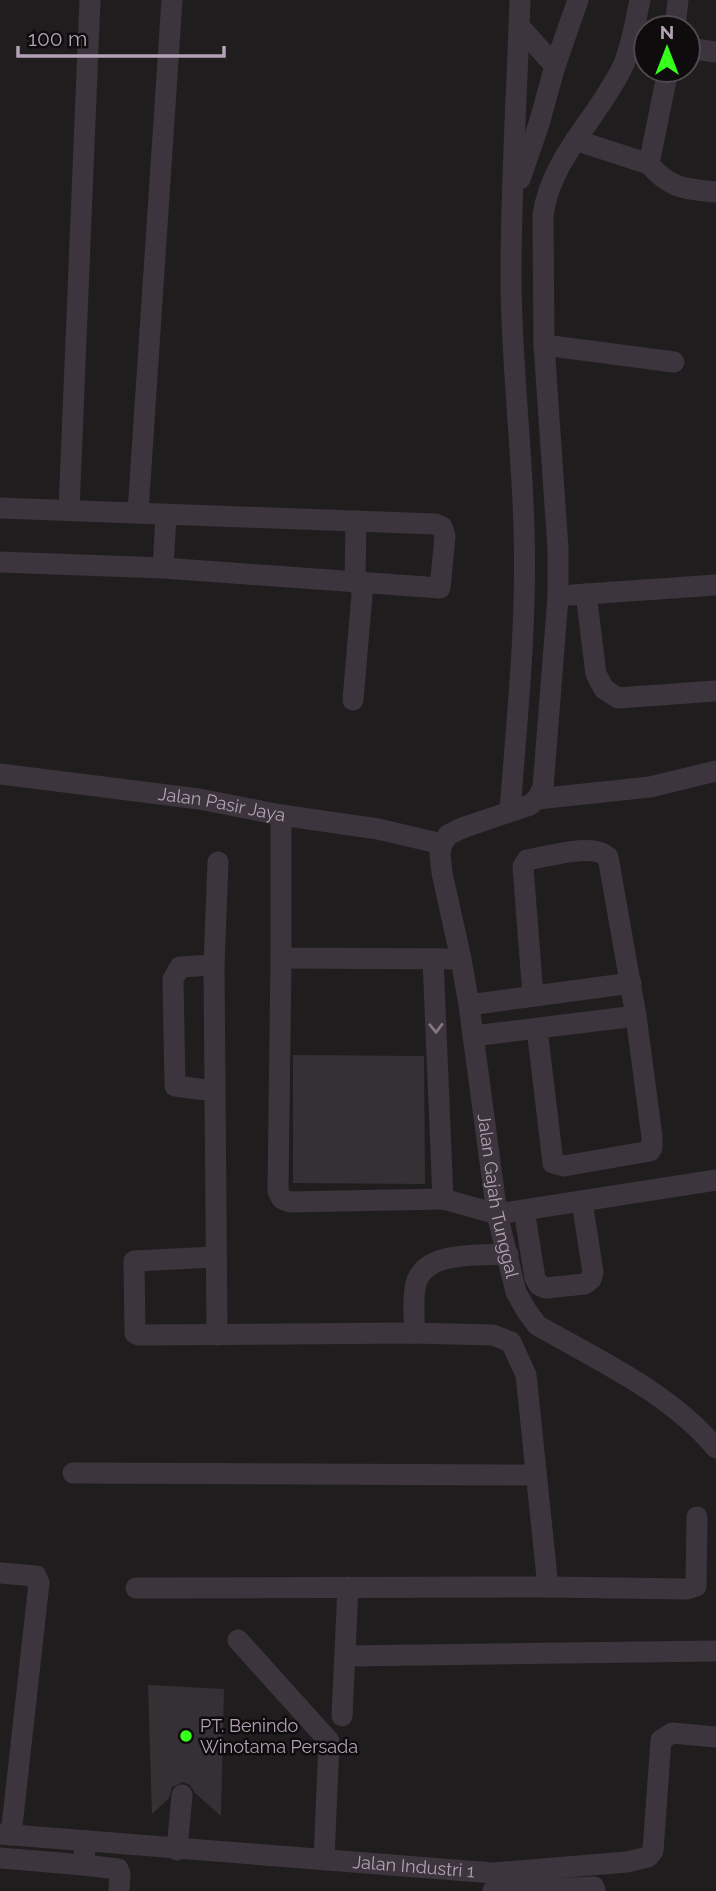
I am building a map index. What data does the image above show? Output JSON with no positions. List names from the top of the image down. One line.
{"streets":{"street":["Jalan Pasir Jaya","Jalan Gajah Tunggal","Jalan Industri 1"]},"crossings":[["Jalan Pasir Jaya","Jalan Gajah Tunggal"]],"places":["PT. Benindo Winotama Persada"],"scale_bar":"100 m","north":"top"}
